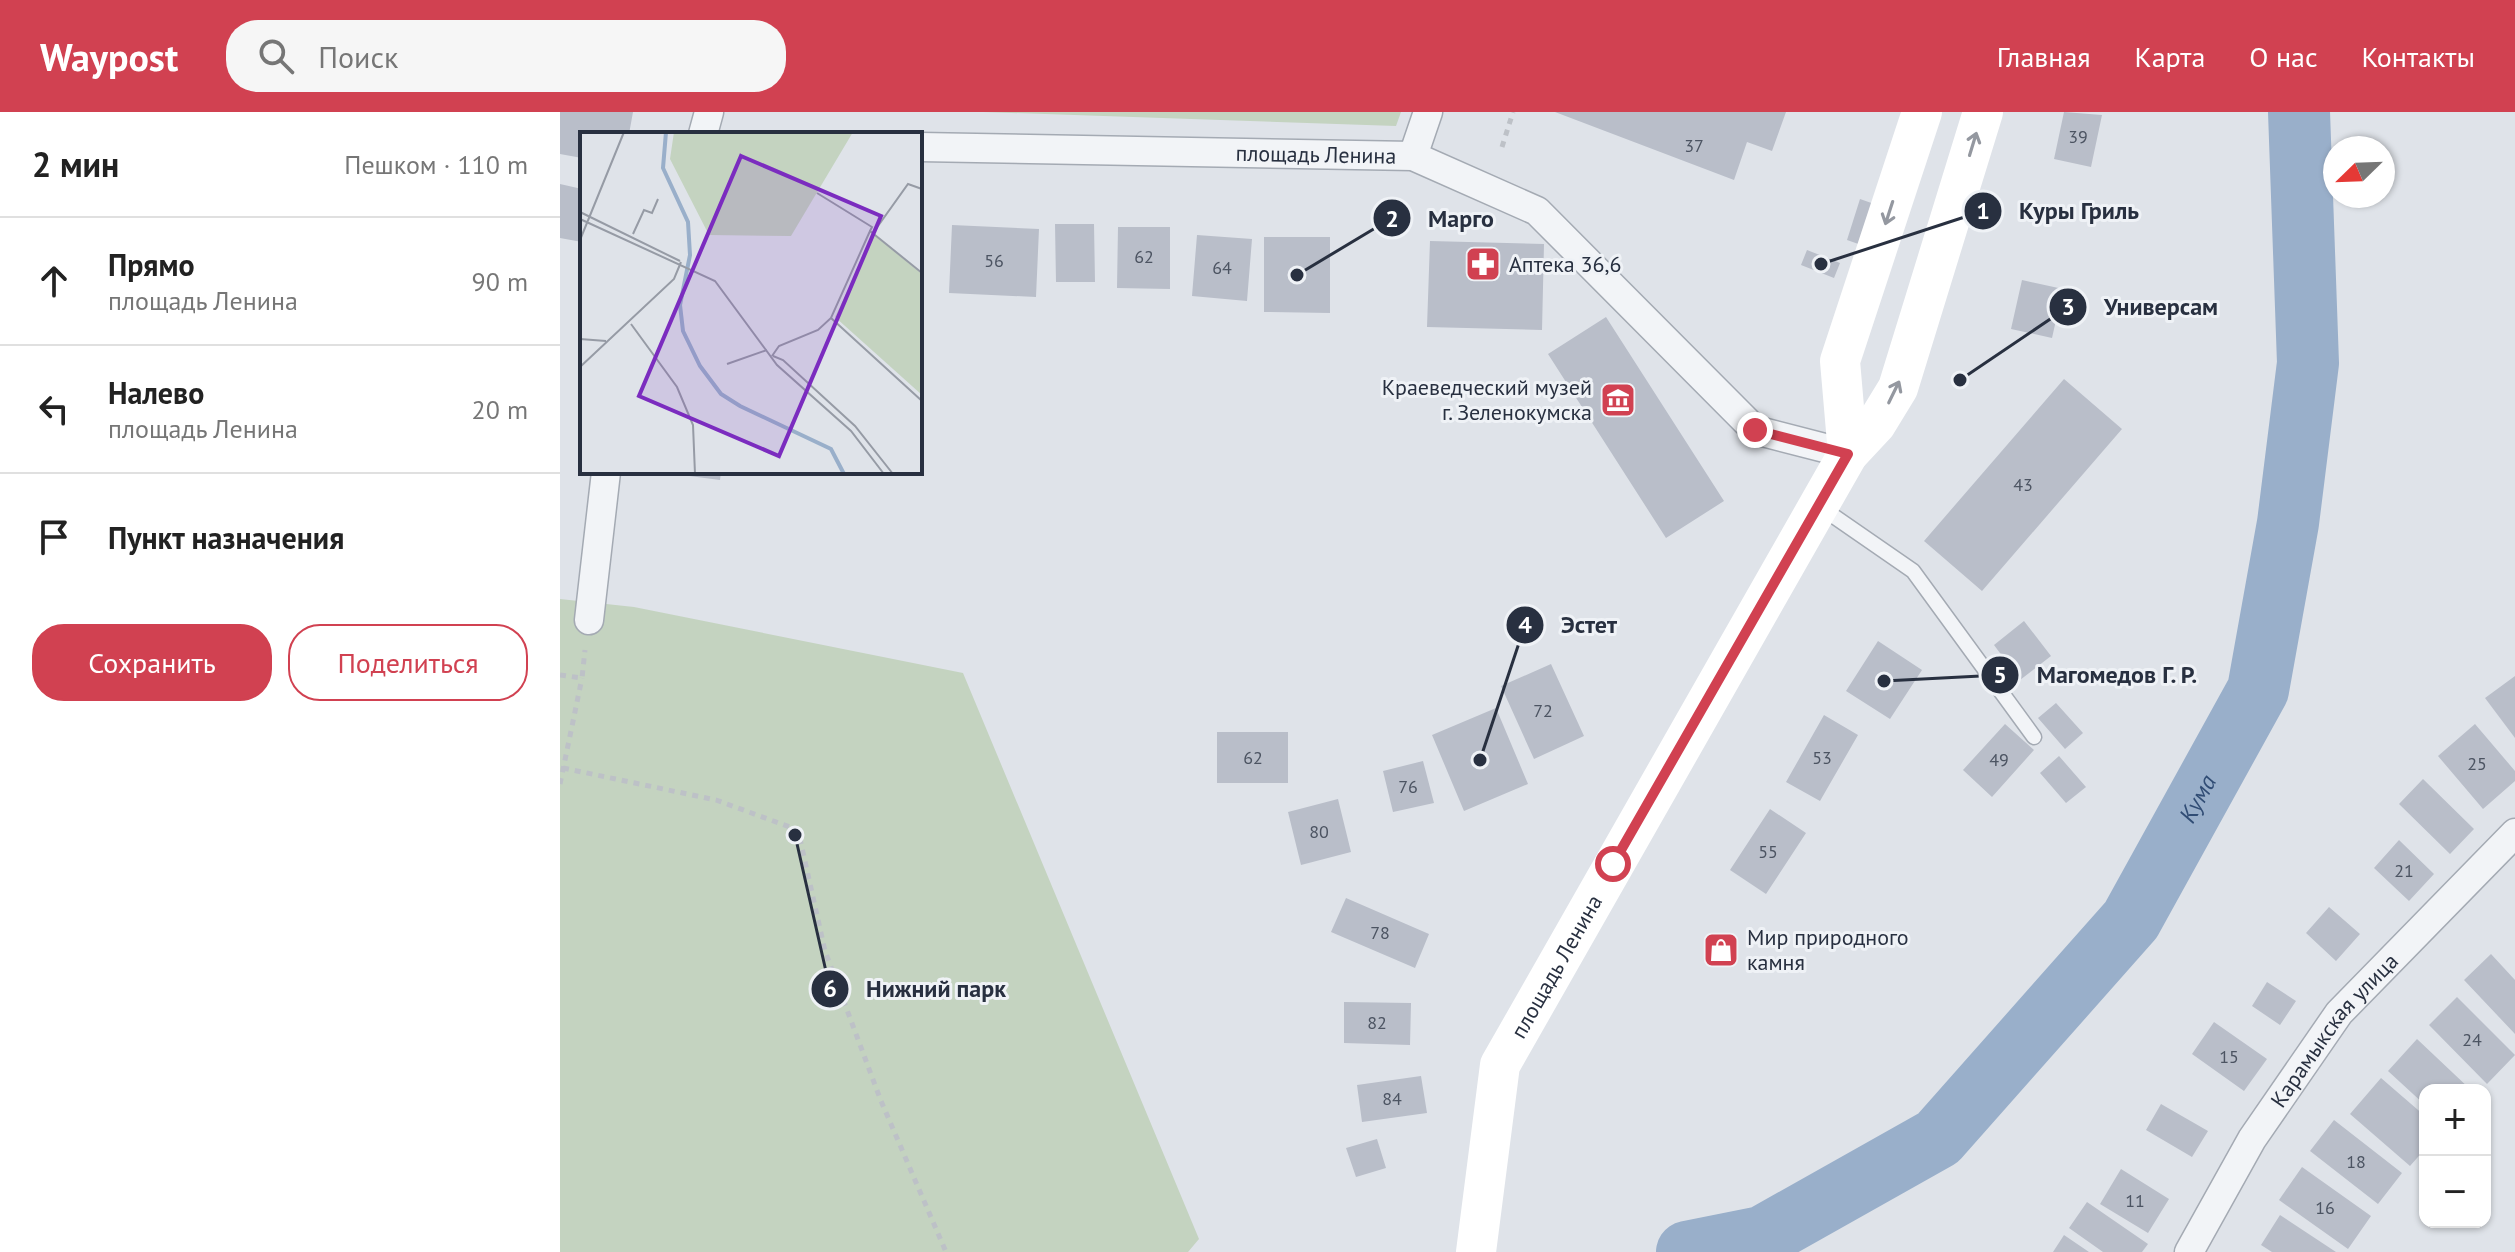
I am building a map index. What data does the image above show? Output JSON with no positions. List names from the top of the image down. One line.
{"streets":{"street":["площадь Ленина","Карамыкская улица"]},"water":["Кума"],"places":{"pharmacy":["Аптека 36,6"],"other":["Куры Гриль","Марго","Универсам","Магомедов Г. Р.","Эстет","Нижний парк"],"museum":["Краеведческий музей г. Зеленокумска"],"shop":["Мир природного камня"]},"house_numbers":["39","37","62","56","64","43","72","62","53","49","25","76","80","55","21","78","82","24","15","84","18","11","16"],"north":"bottom left","page":{"header":"Waypost","search":"Поиск","nav":["Главная","Карта","О нас","Контакты"],"heading":["2 мин","Пешком · 110 m"],"list":[["Прямо","площадь Ленина","90 m"],["Налево","площадь Ленина","20 m"],"Пункт назначения"],"buttons":["Сохранить","Поделиться"],"map_buttons":["+","−"]}}
